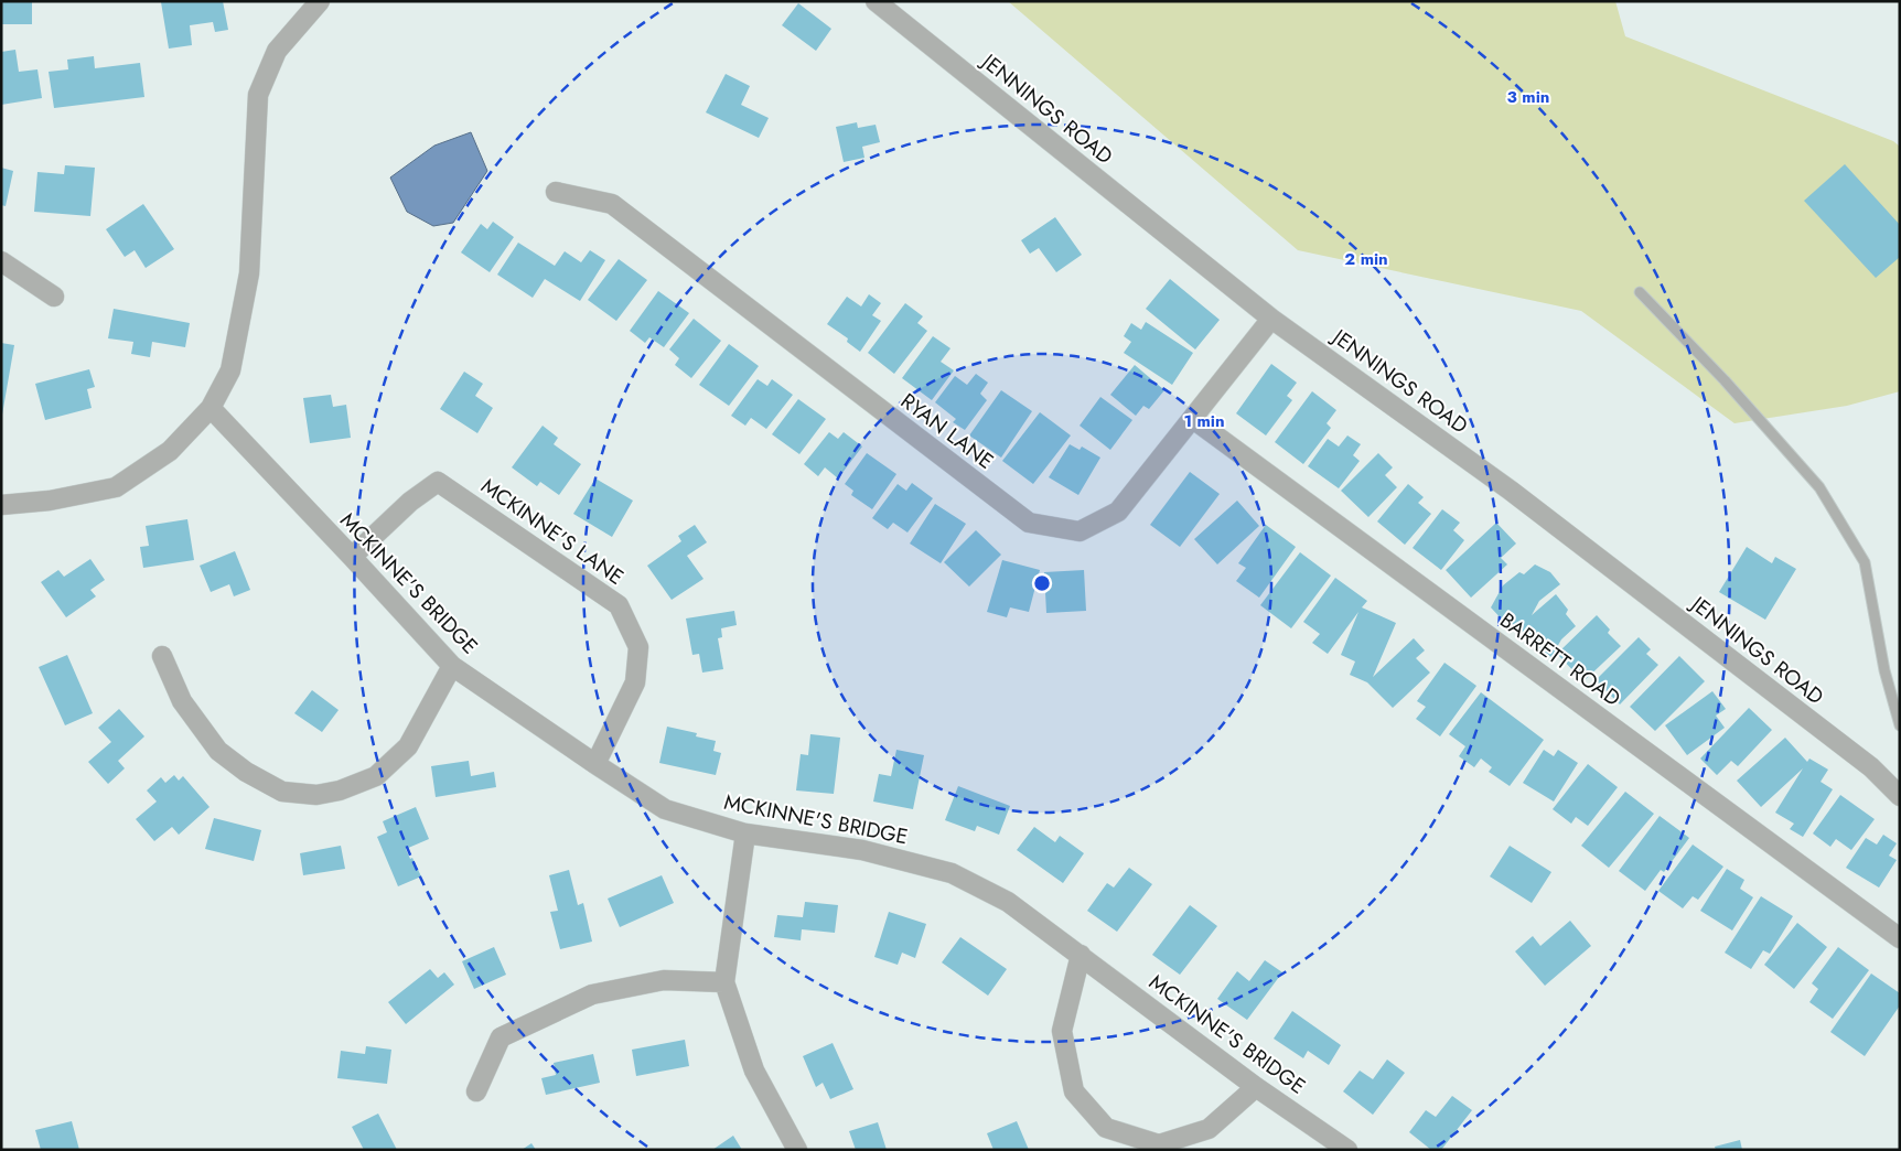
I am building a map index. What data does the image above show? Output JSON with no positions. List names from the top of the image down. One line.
{"streets":{"street":["JENNINGS ROAD","RYAN LANE","MCKINNE'S LANE","MCKINNE'S BRIDGE","BARRETT ROAD"]},"crossings":[["JENNINGS ROAD","RYAN LANE"],["RYAN LANE","BARRETT ROAD"],["MCKINNE'S LANE","MCKINNE'S BRIDGE"]],"rings":["3 min","2 min","1 min"]}
